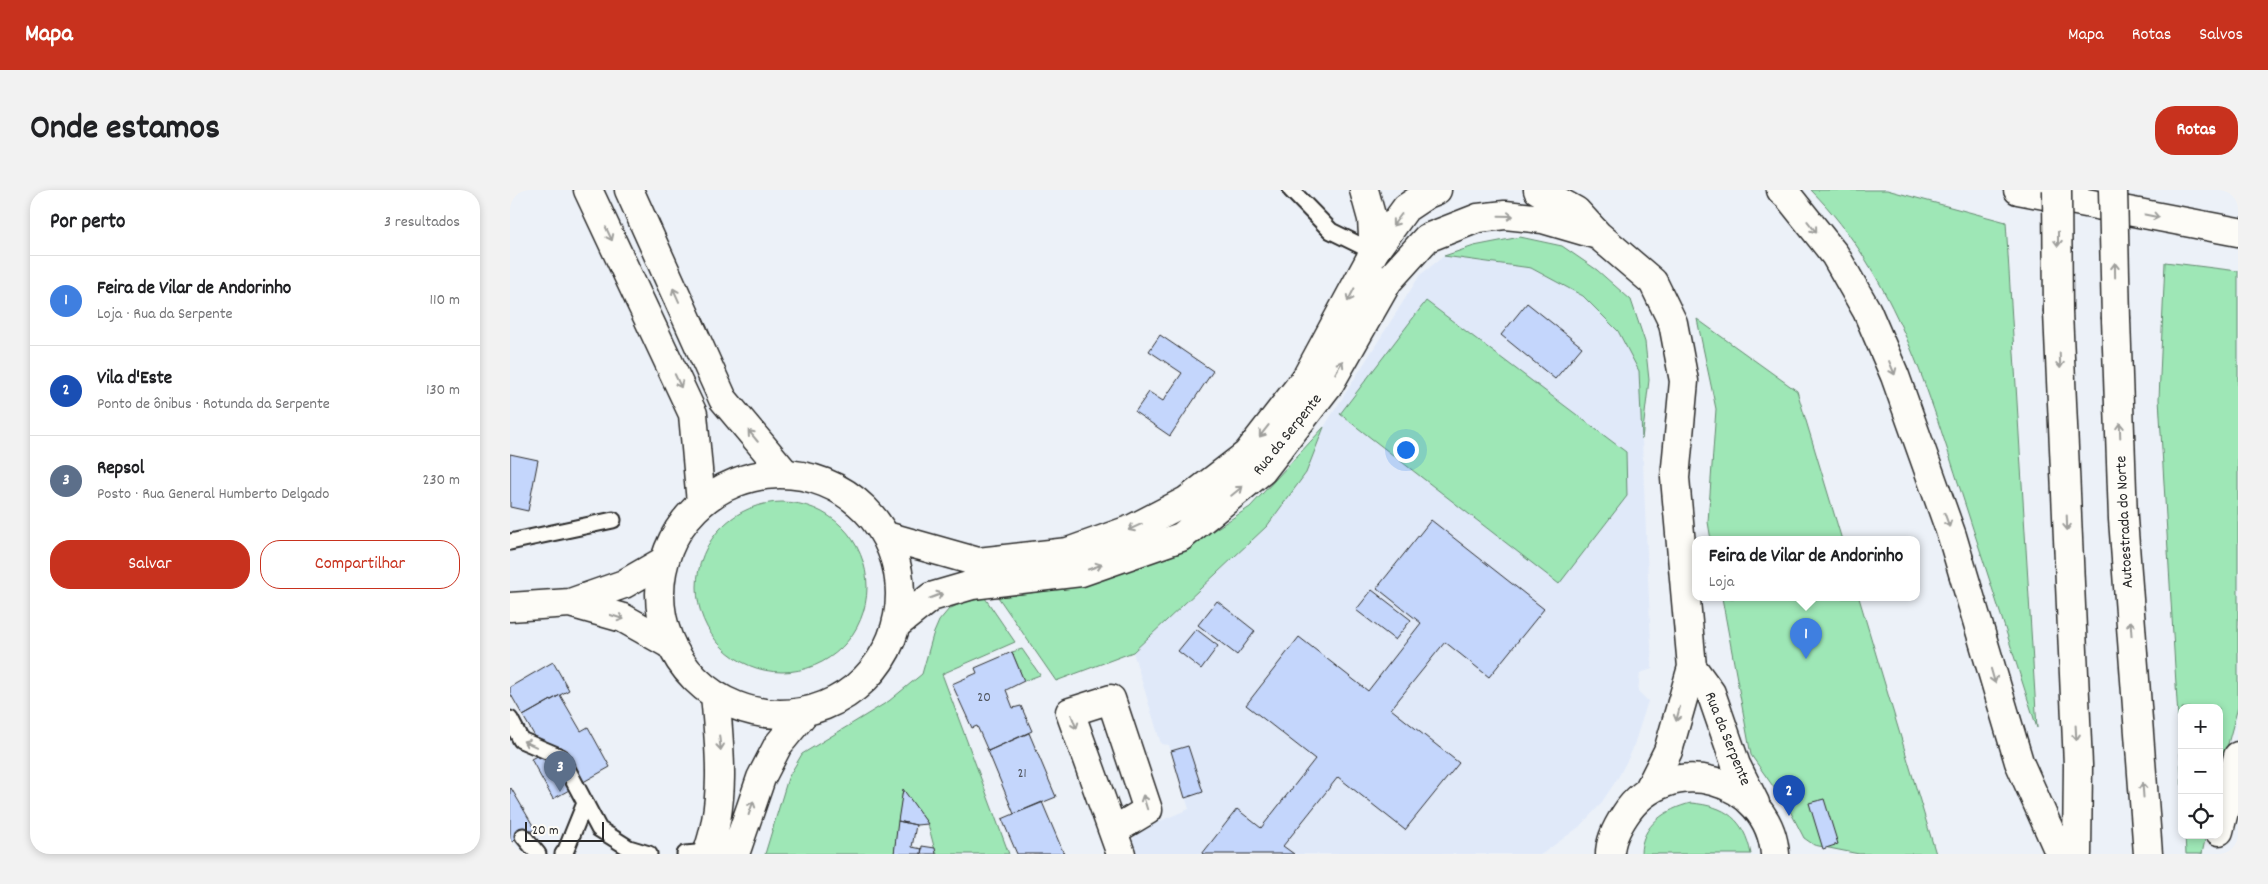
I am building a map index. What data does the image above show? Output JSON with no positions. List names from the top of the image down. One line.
{"streets":{"main road":["Rua da Serpente","Autoestrada do Norte"]},"house_numbers":["20","21"],"scale_bar":"20 m","page":{"header":"Mapa","nav":["Mapa","Rotas","Salvos"],"title":"Onde estamos","buttons":["Rotas",["Salvar","Compartilhar"]],"heading":["Por perto","3 resultados"],"list":[{"mark":"1","name":"Feira de Vilar de Andorinho","note":"Loja · Rua da Serpente","value":"110 m"},{"mark":"2","name":"Vila d'Este","note":"Ponto de ônibus · Rotunda da Serpente","value":"130 m"},{"mark":"3","name":"Repsol","note":"Posto · Rua General Humberto Delgado","value":"230 m"}],"popup":["Feira de Vilar de Andorinho","Loja"],"pins":["1","3","2"],"map_buttons":["+","−"],"scale":"20 m"}}
